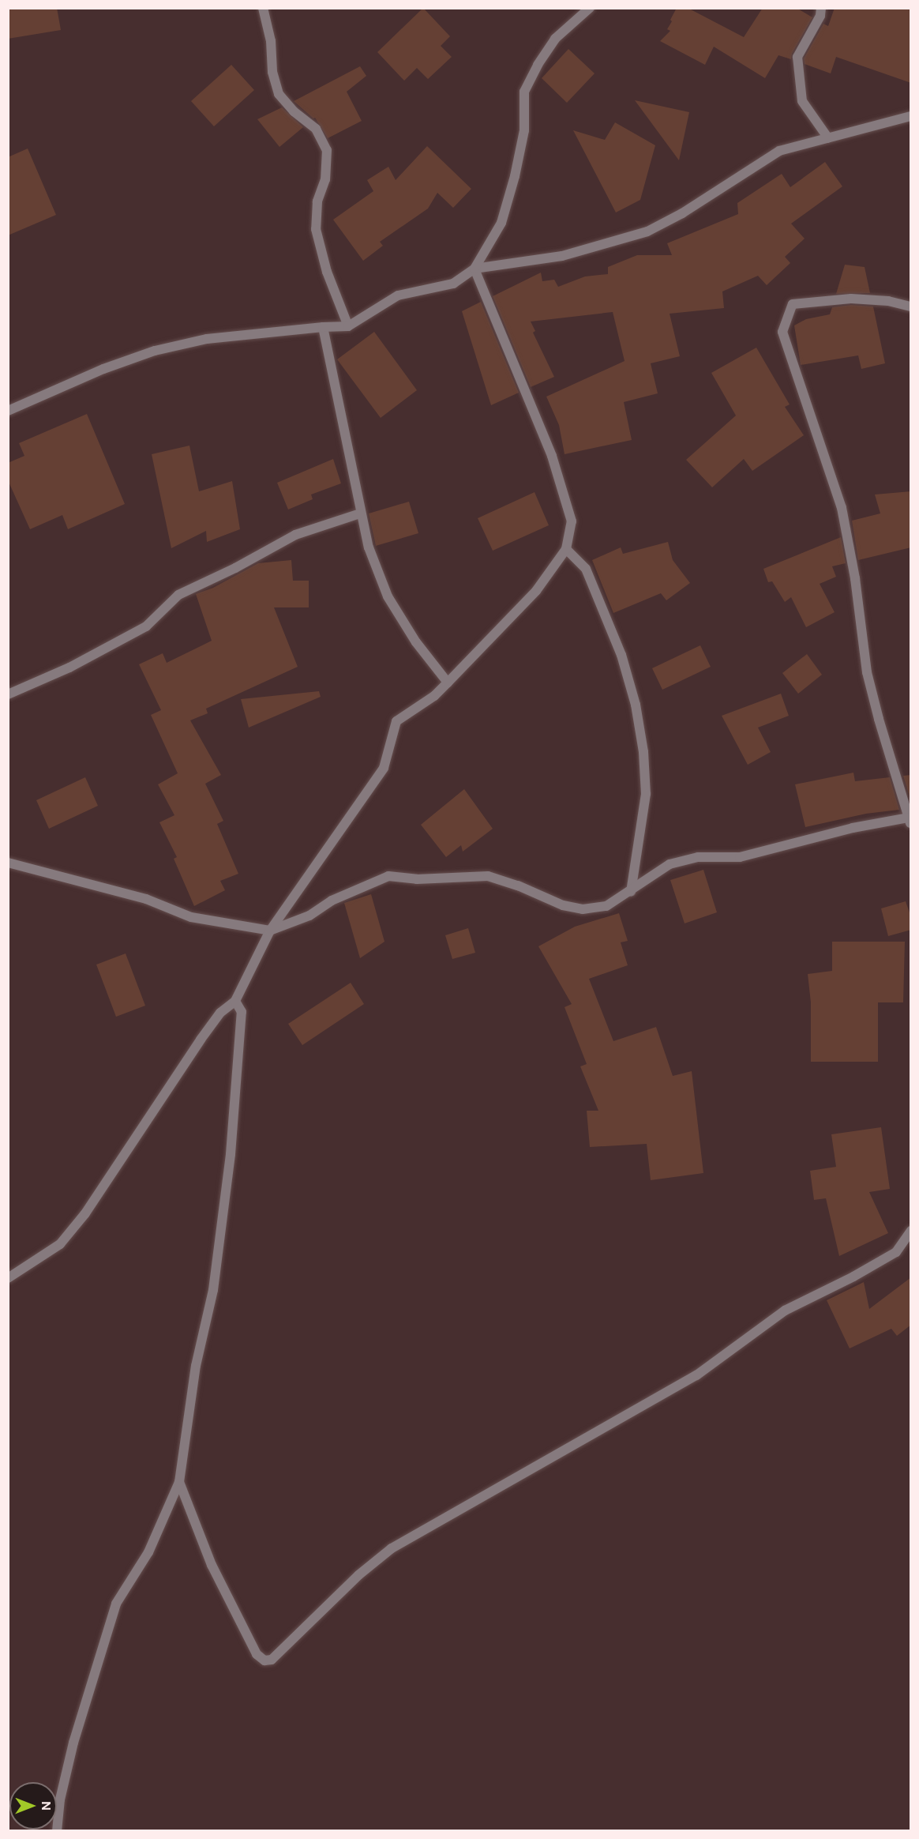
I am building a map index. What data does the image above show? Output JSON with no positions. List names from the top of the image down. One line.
{"north":"right"}
